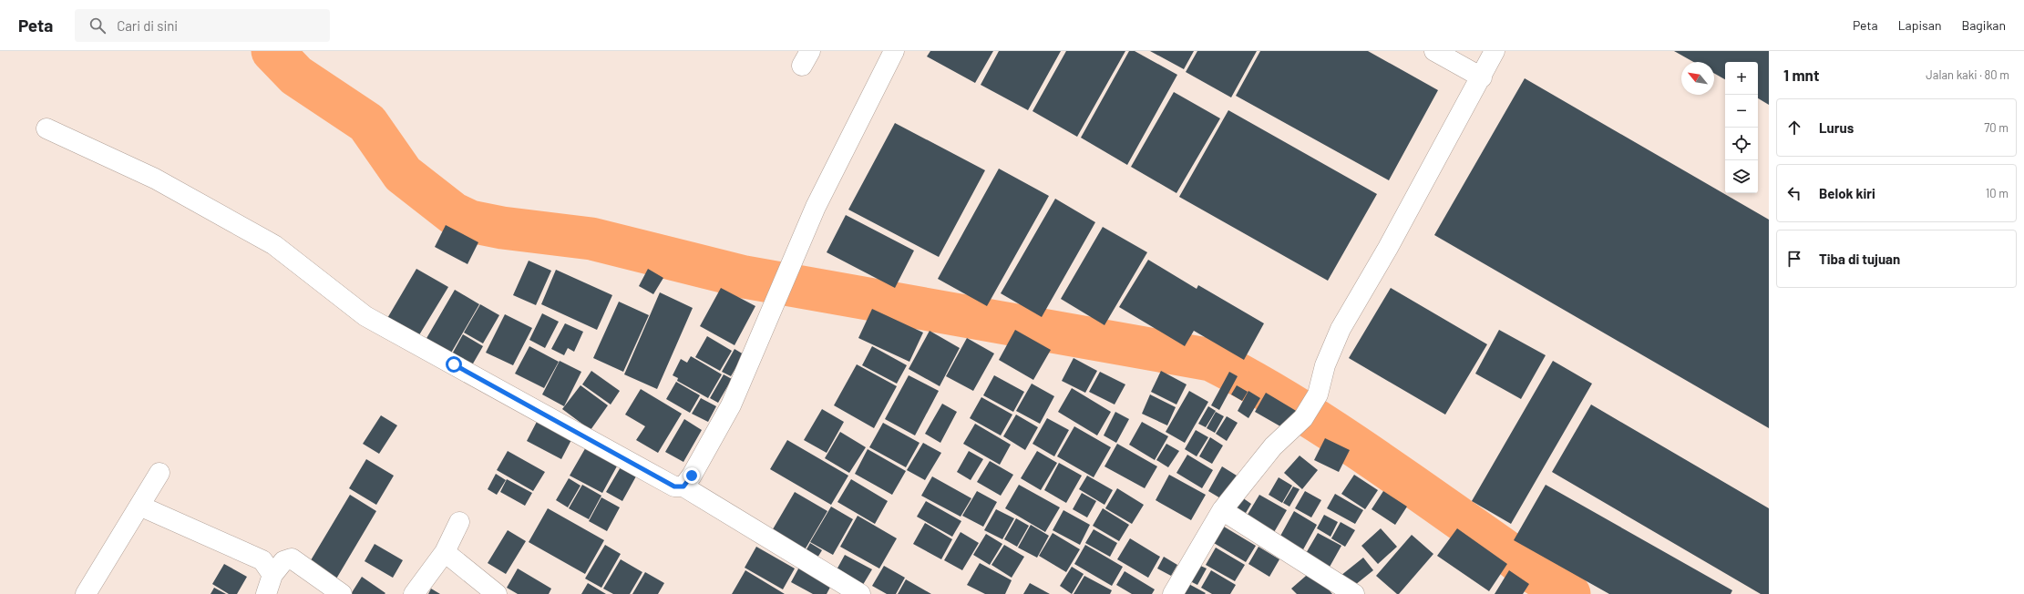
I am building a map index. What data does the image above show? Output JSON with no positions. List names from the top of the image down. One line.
{"north":"top left","page":{"header":"Peta","search":"Cari di sini","nav":["Peta","Lapisan","Bagikan"],"heading":["1 mnt","Jalan kaki · 80 m"],"map_buttons":["+","−"],"list":[["Lurus","70 m"],["Belok kiri","10 m"],"Tiba di tujuan"]}}
